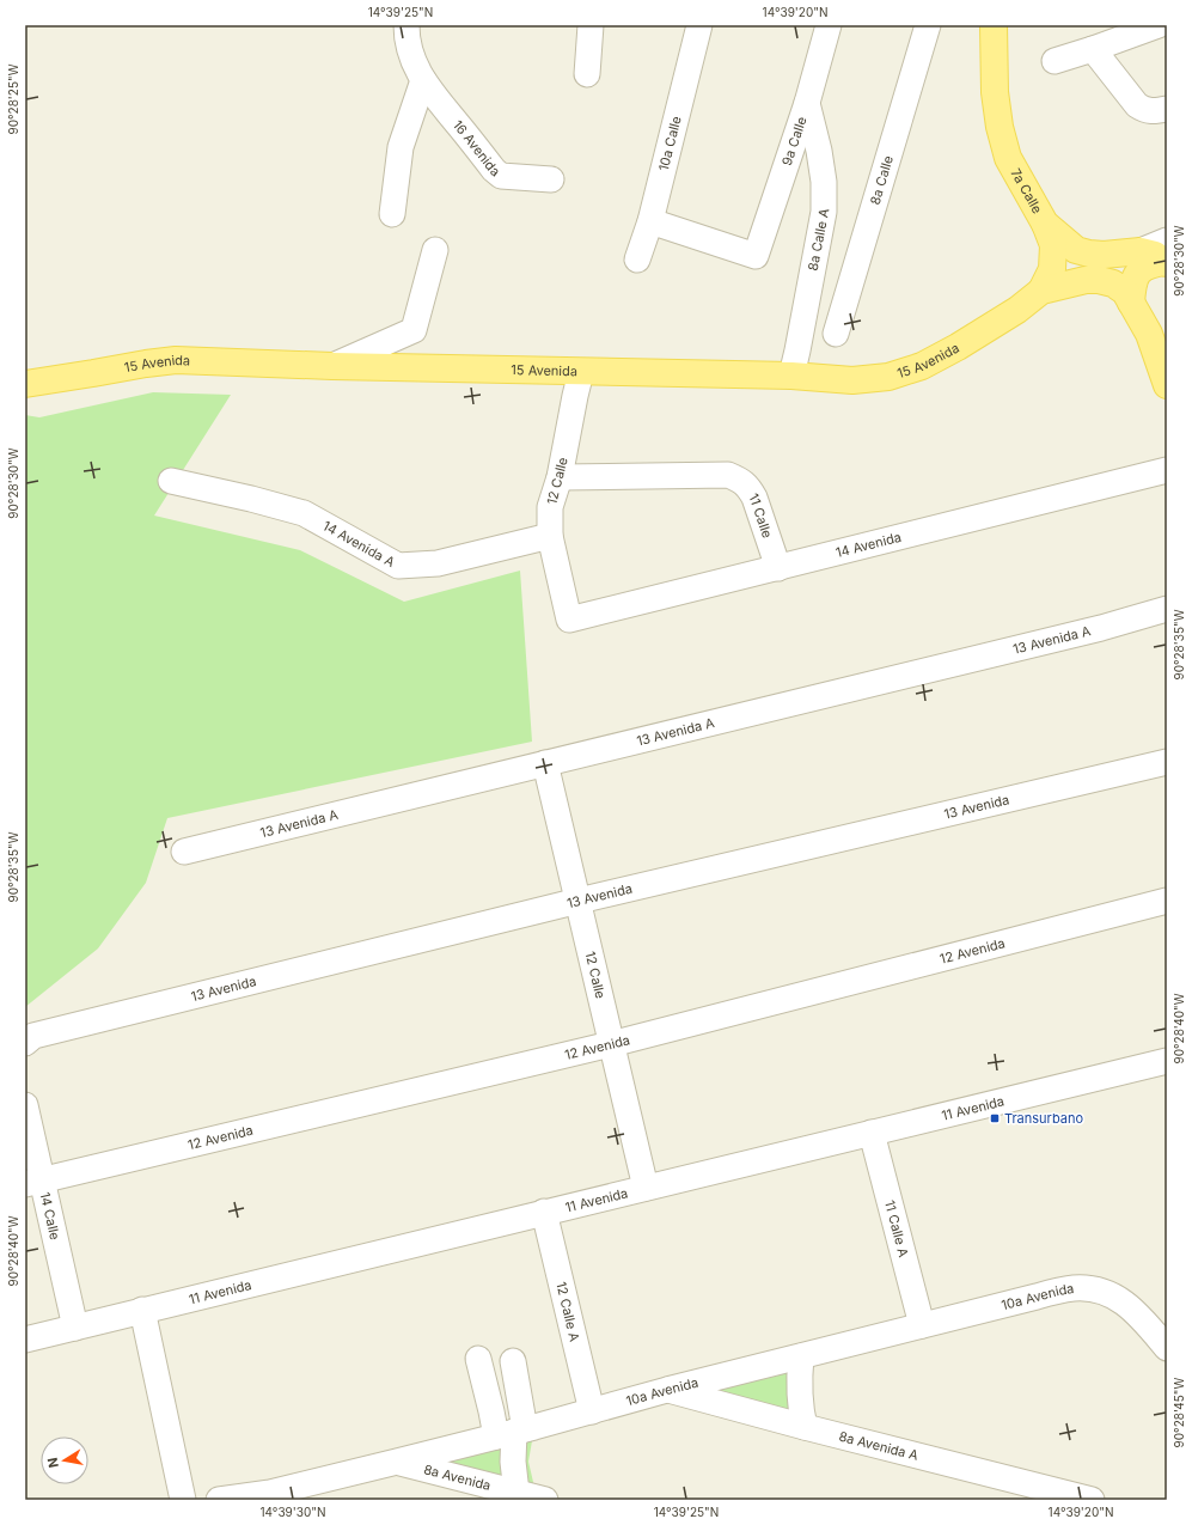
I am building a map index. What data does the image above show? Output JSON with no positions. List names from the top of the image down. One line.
{"streets":{"main road":["7a Calle","15 Avenida"],"street":["9a Calle","10a Calle","16 Avenida","8a Calle","8a Calle A","12 Calle","11 Calle","14 Avenida A","14 Avenida","13 Avenida A","13 Avenida","12 Avenida","11 Avenida","14 Calle","11 Calle A","10a Avenida","12 Calle A","8a Avenida A","8a Avenida"]},"crossings":[["9a Calle","10a Calle"],["9a Calle","8a Calle A"],["8a Calle A","15 Avenida"],["15 Avenida","12 Calle"],["12 Calle","11 Calle"],["12 Calle","14 Avenida A"],["12 Calle","14 Avenida"],["12 Calle","13 Avenida A"],["12 Calle","13 Avenida"],["12 Calle","12 Avenida"],["12 Calle","11 Avenida"],["11 Calle","14 Avenida"],["12 Avenida","14 Calle"],["11 Avenida","14 Calle"],["11 Avenida","11 Calle A"],["11 Avenida","12 Calle A"],["11 Calle A","10a Avenida"],["10a Avenida","12 Calle A"],["10a Avenida","8a Avenida A"],["10a Avenida","8a Avenida"]],"places":{"transit":["Transurbano"]},"north":"left","coordinates":["14°39'25\"N","14°39'20\"N","90°28'25\"W","90°28'30\"W","90°28'35\"W","90°28'40\"W","90°28'45\"W","14°39'30\"N"]}
